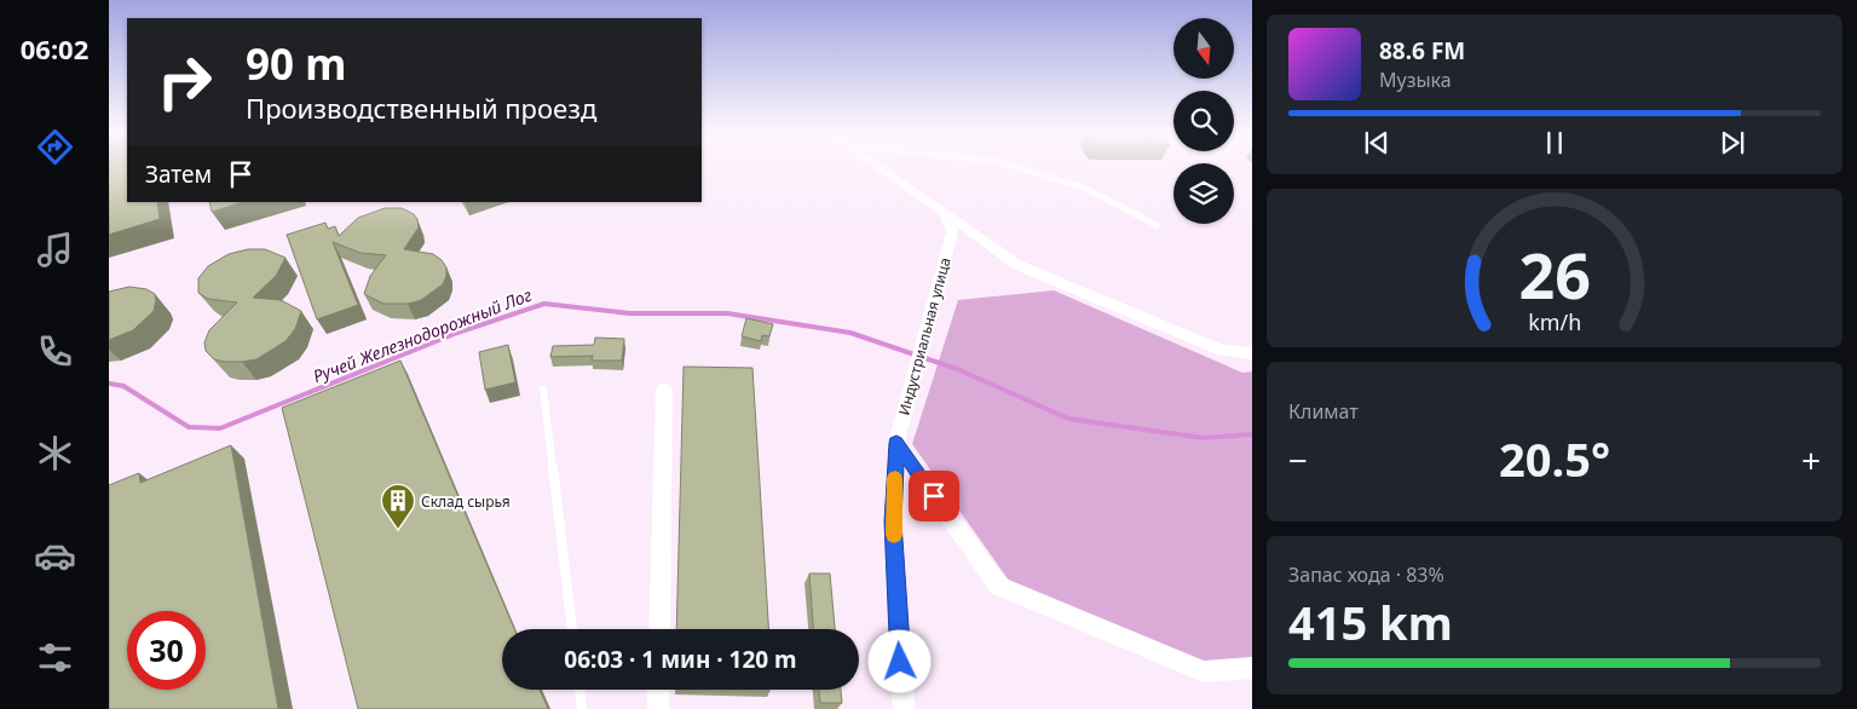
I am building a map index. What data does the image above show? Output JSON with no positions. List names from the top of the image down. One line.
{"streets":{"street":["Индустриальная улица"]},"water":["Ручей Железнодорожный Лог"],"places":{"building":["Склад сырья"]},"north":"bottom","page":{"tabs":"06:02","turn":["90 m","Производственный проезд"],"song":["88.6 FM","Музыка"],"then":"Затем","tile":["Климат",["Запас хода · 83%","415 km"]],"heat":["−","20.5°","+"],"limit":"30","trip":"06:03 · 1 мин · 120 m","gauge":["26","km/h"]}}
